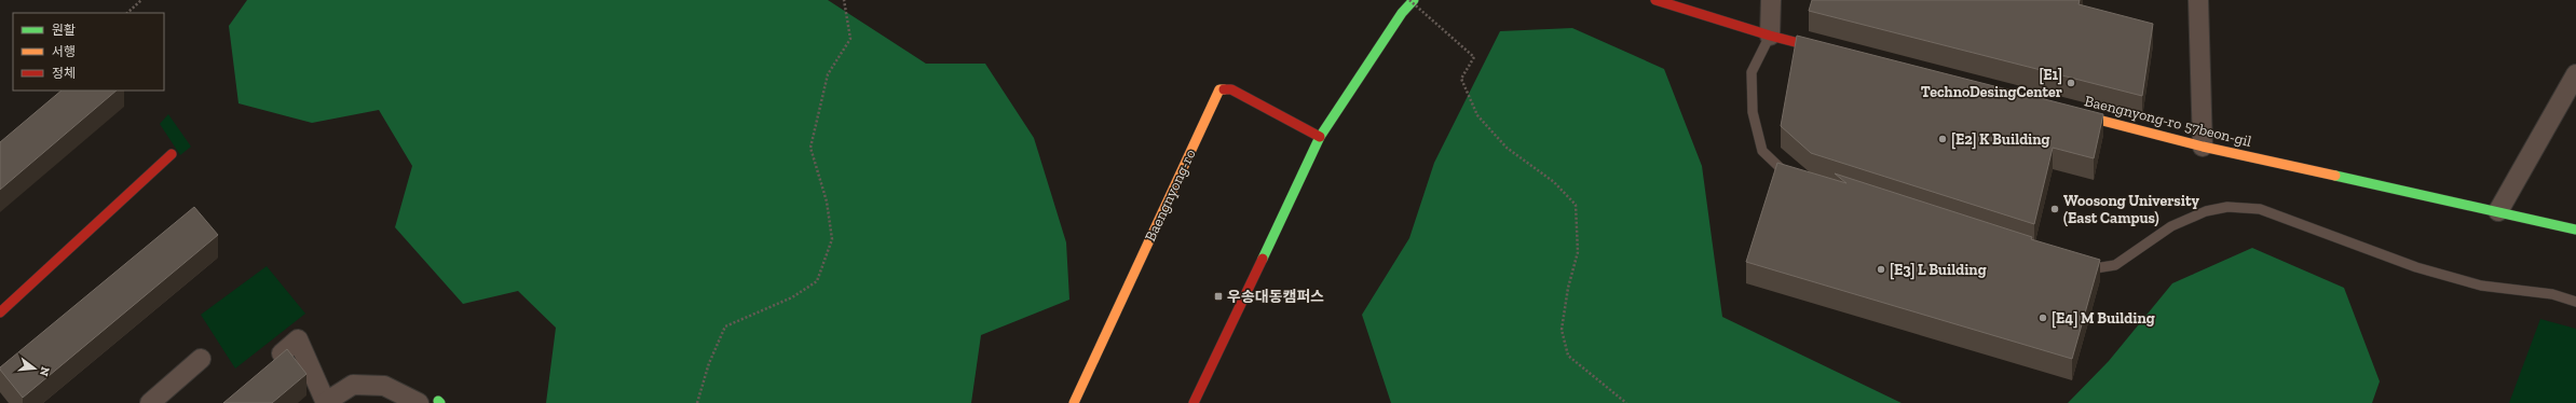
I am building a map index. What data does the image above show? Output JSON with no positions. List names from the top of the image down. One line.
{"streets":{"street":["Baengnyong-ro 57beon-gil","Baengnyong-ro"]},"places":{"other":["[E1] TechnoDesingCenter","[E2] K Building","Woosong University (East Campus)","[E3] L Building","[E4] M Building"],"transit":["우송대동캠퍼스"]},"legend":["원활","서행","정체"],"north":"right"}
